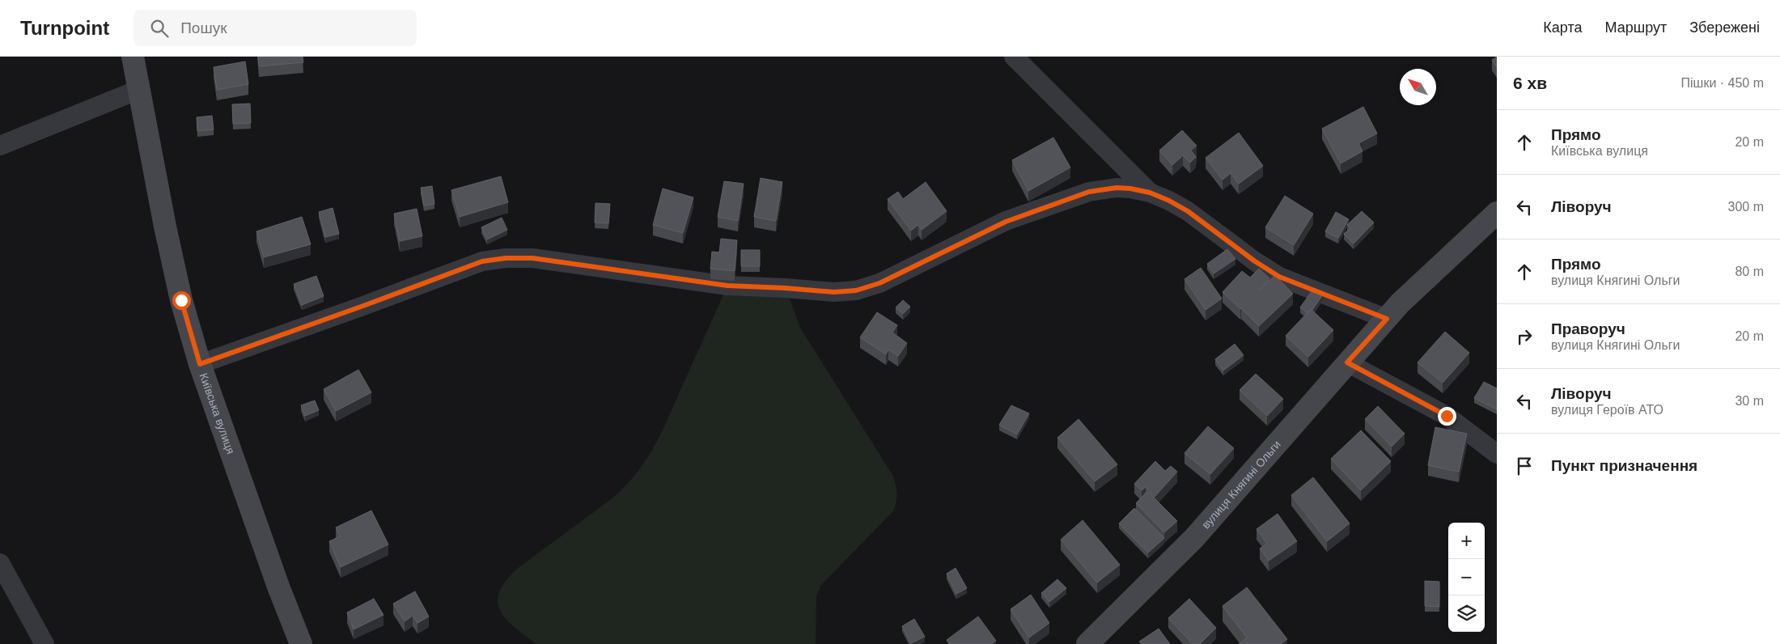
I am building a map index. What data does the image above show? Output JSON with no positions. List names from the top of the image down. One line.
{"streets":{"street":["Київська вулиця","вулиця Княгині Ольги"]},"north":"top left","page":{"header":"Turnpoint","search":"Пошук","nav":["Карта","Маршрут","Збережені"],"heading":["6 хв","Пішки · 450 m"],"list":[["Прямо","Київська вулиця","20 m"],["Ліворуч","300 m"],["Прямо","вулиця Княгині Ольги","80 m"],["Праворуч","вулиця Княгині Ольги","20 m"],["Ліворуч","вулиця Героїв АТО","30 m"],"Пункт призначення"],"map_buttons":["+","−"]}}
